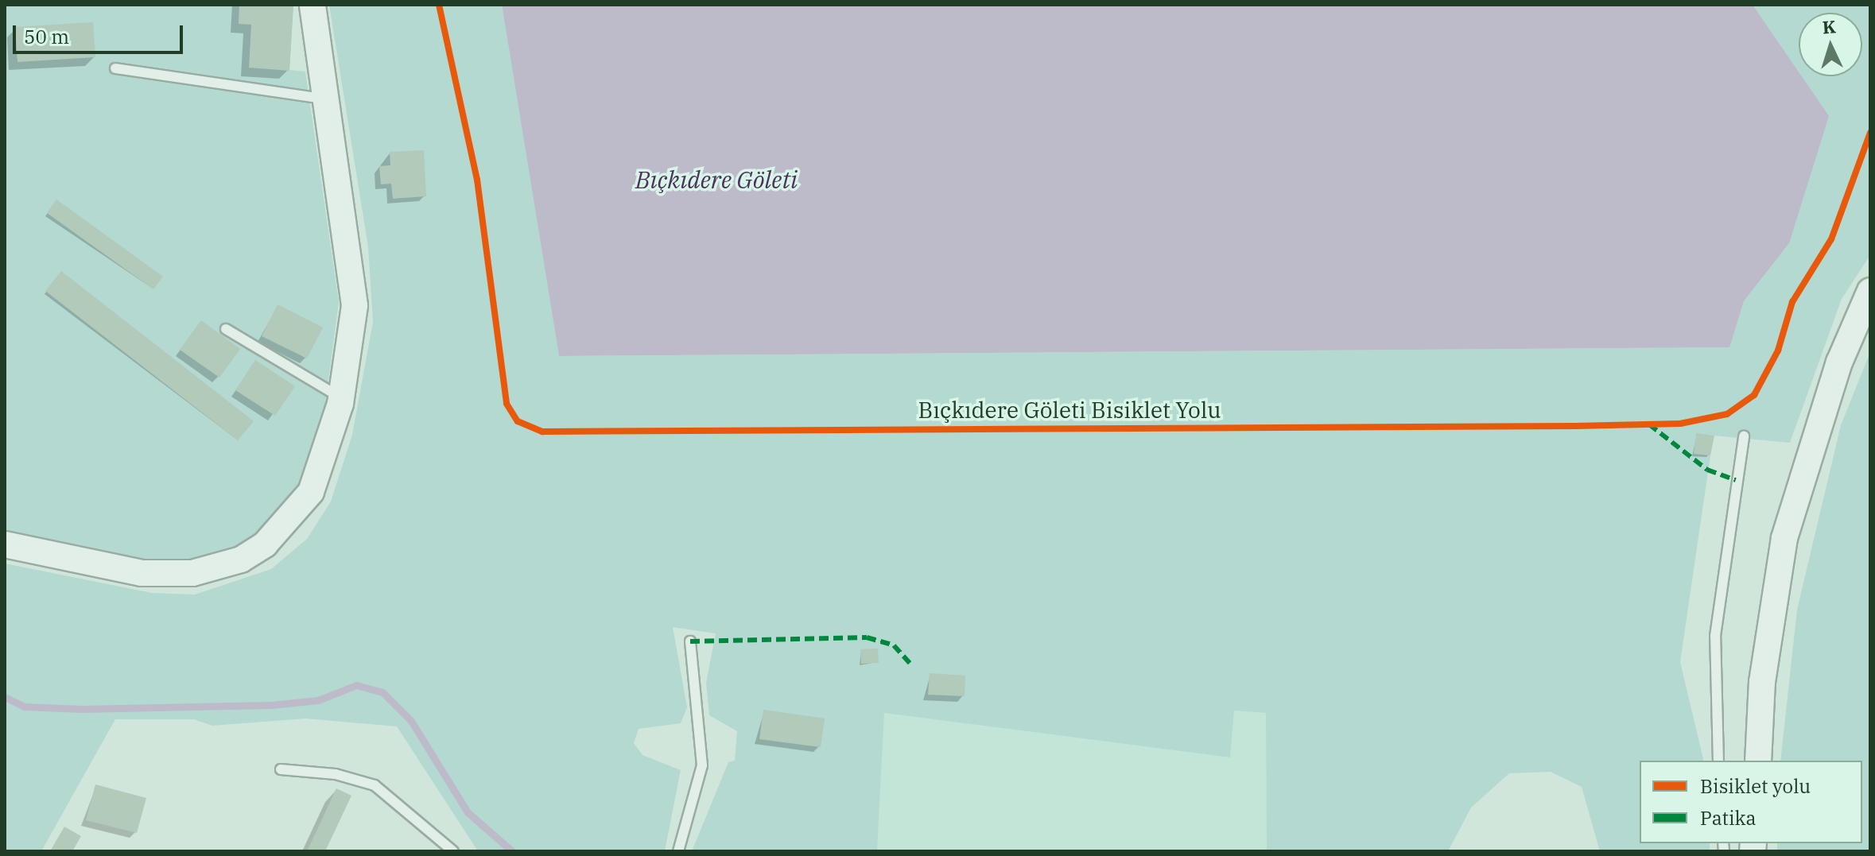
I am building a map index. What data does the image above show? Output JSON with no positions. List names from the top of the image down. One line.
{"streets":{"cycle path":["Bıçkıdere Göleti Bisiklet Yolu"]},"water":["Bıçkıdere Göleti"],"legend":["Bisiklet yolu","Patika"],"scale_bar":"50 m","north":"top"}
